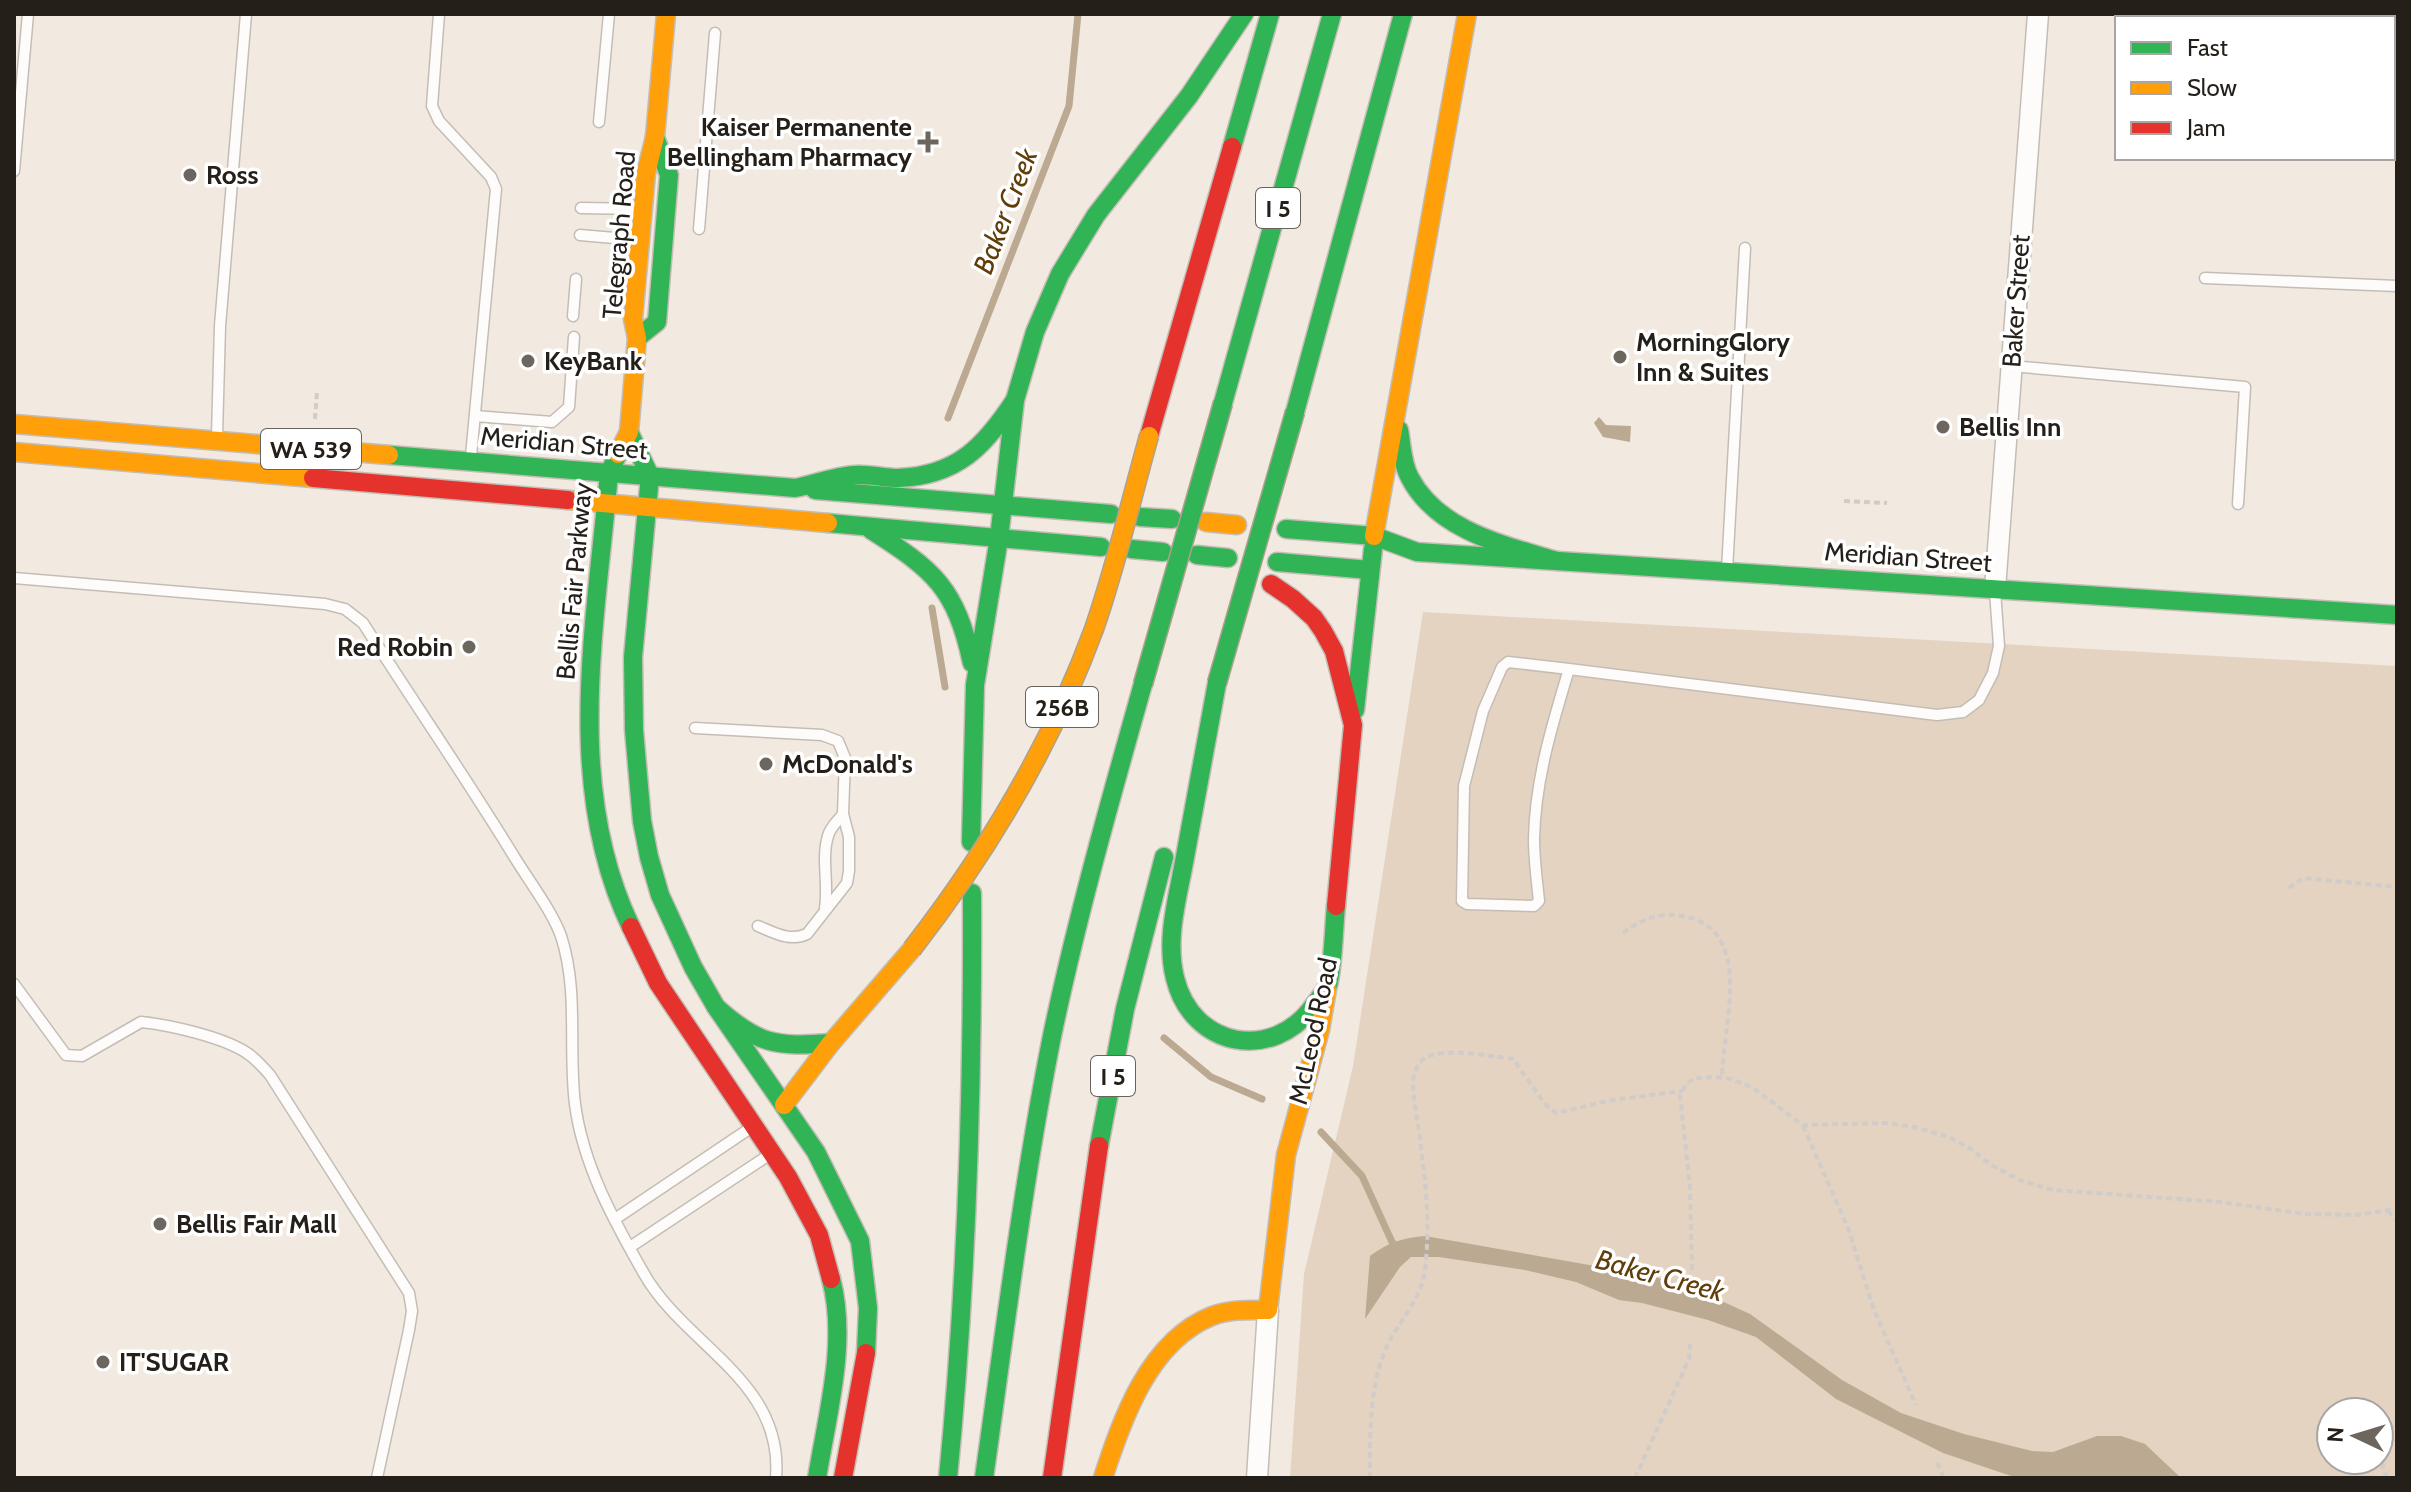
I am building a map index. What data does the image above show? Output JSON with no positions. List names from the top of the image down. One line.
{"streets":{"main road":["I 5","Telegraph Road","Meridian Street","WA 539","Bellis Fair Parkway","256B","McLeod Road"],"street":["Baker Street"]},"crossings":[["Telegraph Road","Bellis Fair Parkway"],["Baker Street","Meridian Street"],["Meridian Street","Bellis Fair Parkway"],["Meridian Street","McLeod Road"],["WA 539","Bellis Fair Parkway"]],"water":["Baker Creek"],"places":{"health":["Kaiser Permanente Bellingham Pharmacy"],"other":["Ross","MorningGlory Inn & Suites","KeyBank","Bellis Inn","Red Robin","McDonald's","Bellis Fair Mall","IT'SUGAR"]},"legend":["Fast","Slow","Jam"],"north":"left"}
